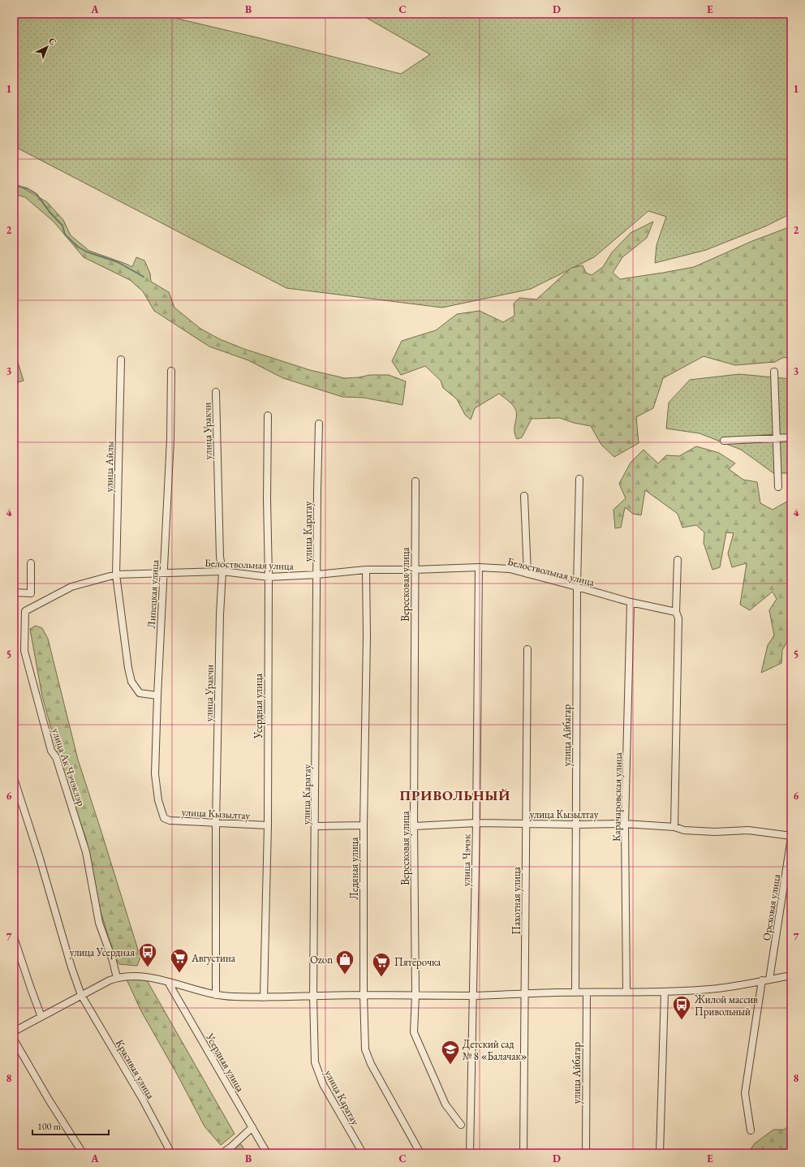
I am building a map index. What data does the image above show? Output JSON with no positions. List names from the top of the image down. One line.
{"streets":{"street":["улица Уракчи","улица Айлы","улица Каратау","Белоствольная улица","Вересковая улица","Липецкая улица","Усердная улица","улица Айбагар","улица Ак Чэчэклэр","Карачаровская улица","улица Кызылтау","улица Чэчэк","Ледяная улица","Пахотная улица","Ореховая улица","Красивая улица"]},"crossings":[["улица Уракчи","Белоствольная улица"],["улица Уракчи","улица Кызылтау"],["улица Айлы","Белоствольная улица"],["улица Айлы","Липецкая улица"],["улица Каратау","Белоствольная улица"],["Белоствольная улица","Вересковая улица"],["Белоствольная улица","Липецкая улица"],["Белоствольная улица","Усердная улица"],["Белоствольная улица","улица Айбагар"],["Белоствольная улица","улица Ак Чэчэклэр"],["Белоствольная улица","Карачаровская улица"],["Белоствольная улица","улица Чэчэк"],["Белоствольная улица","Ледяная улица"],["Вересковая улица","улица Кызылтау"],["Липецкая улица","улица Кызылтау"],["Усердная улица","улица Кызылтау"],["улица Айбагар","улица Кызылтау"],["Карачаровская улица","улица Кызылтау"],["улица Кызылтау","улица Чэчэк"],["улица Кызылтау","Пахотная улица"],["улица Кызылтау","Ореховая улица"]],"districts":["ПРИВОЛЬНЫЙ"],"places":{"bus stop":["улица Усердная","Жилой массив Привольный"],"supermarket":["Августина","Пятёрочка"],"shop":["Ozon"],"school or university":["Детский сад № 8 «Балачак»"]},"scale_bar":"100 m","north":"top right","grid":{"columns":["A","B","C","D","E"],"rows":["1","2","3","4","5","6","7","8"]}}
